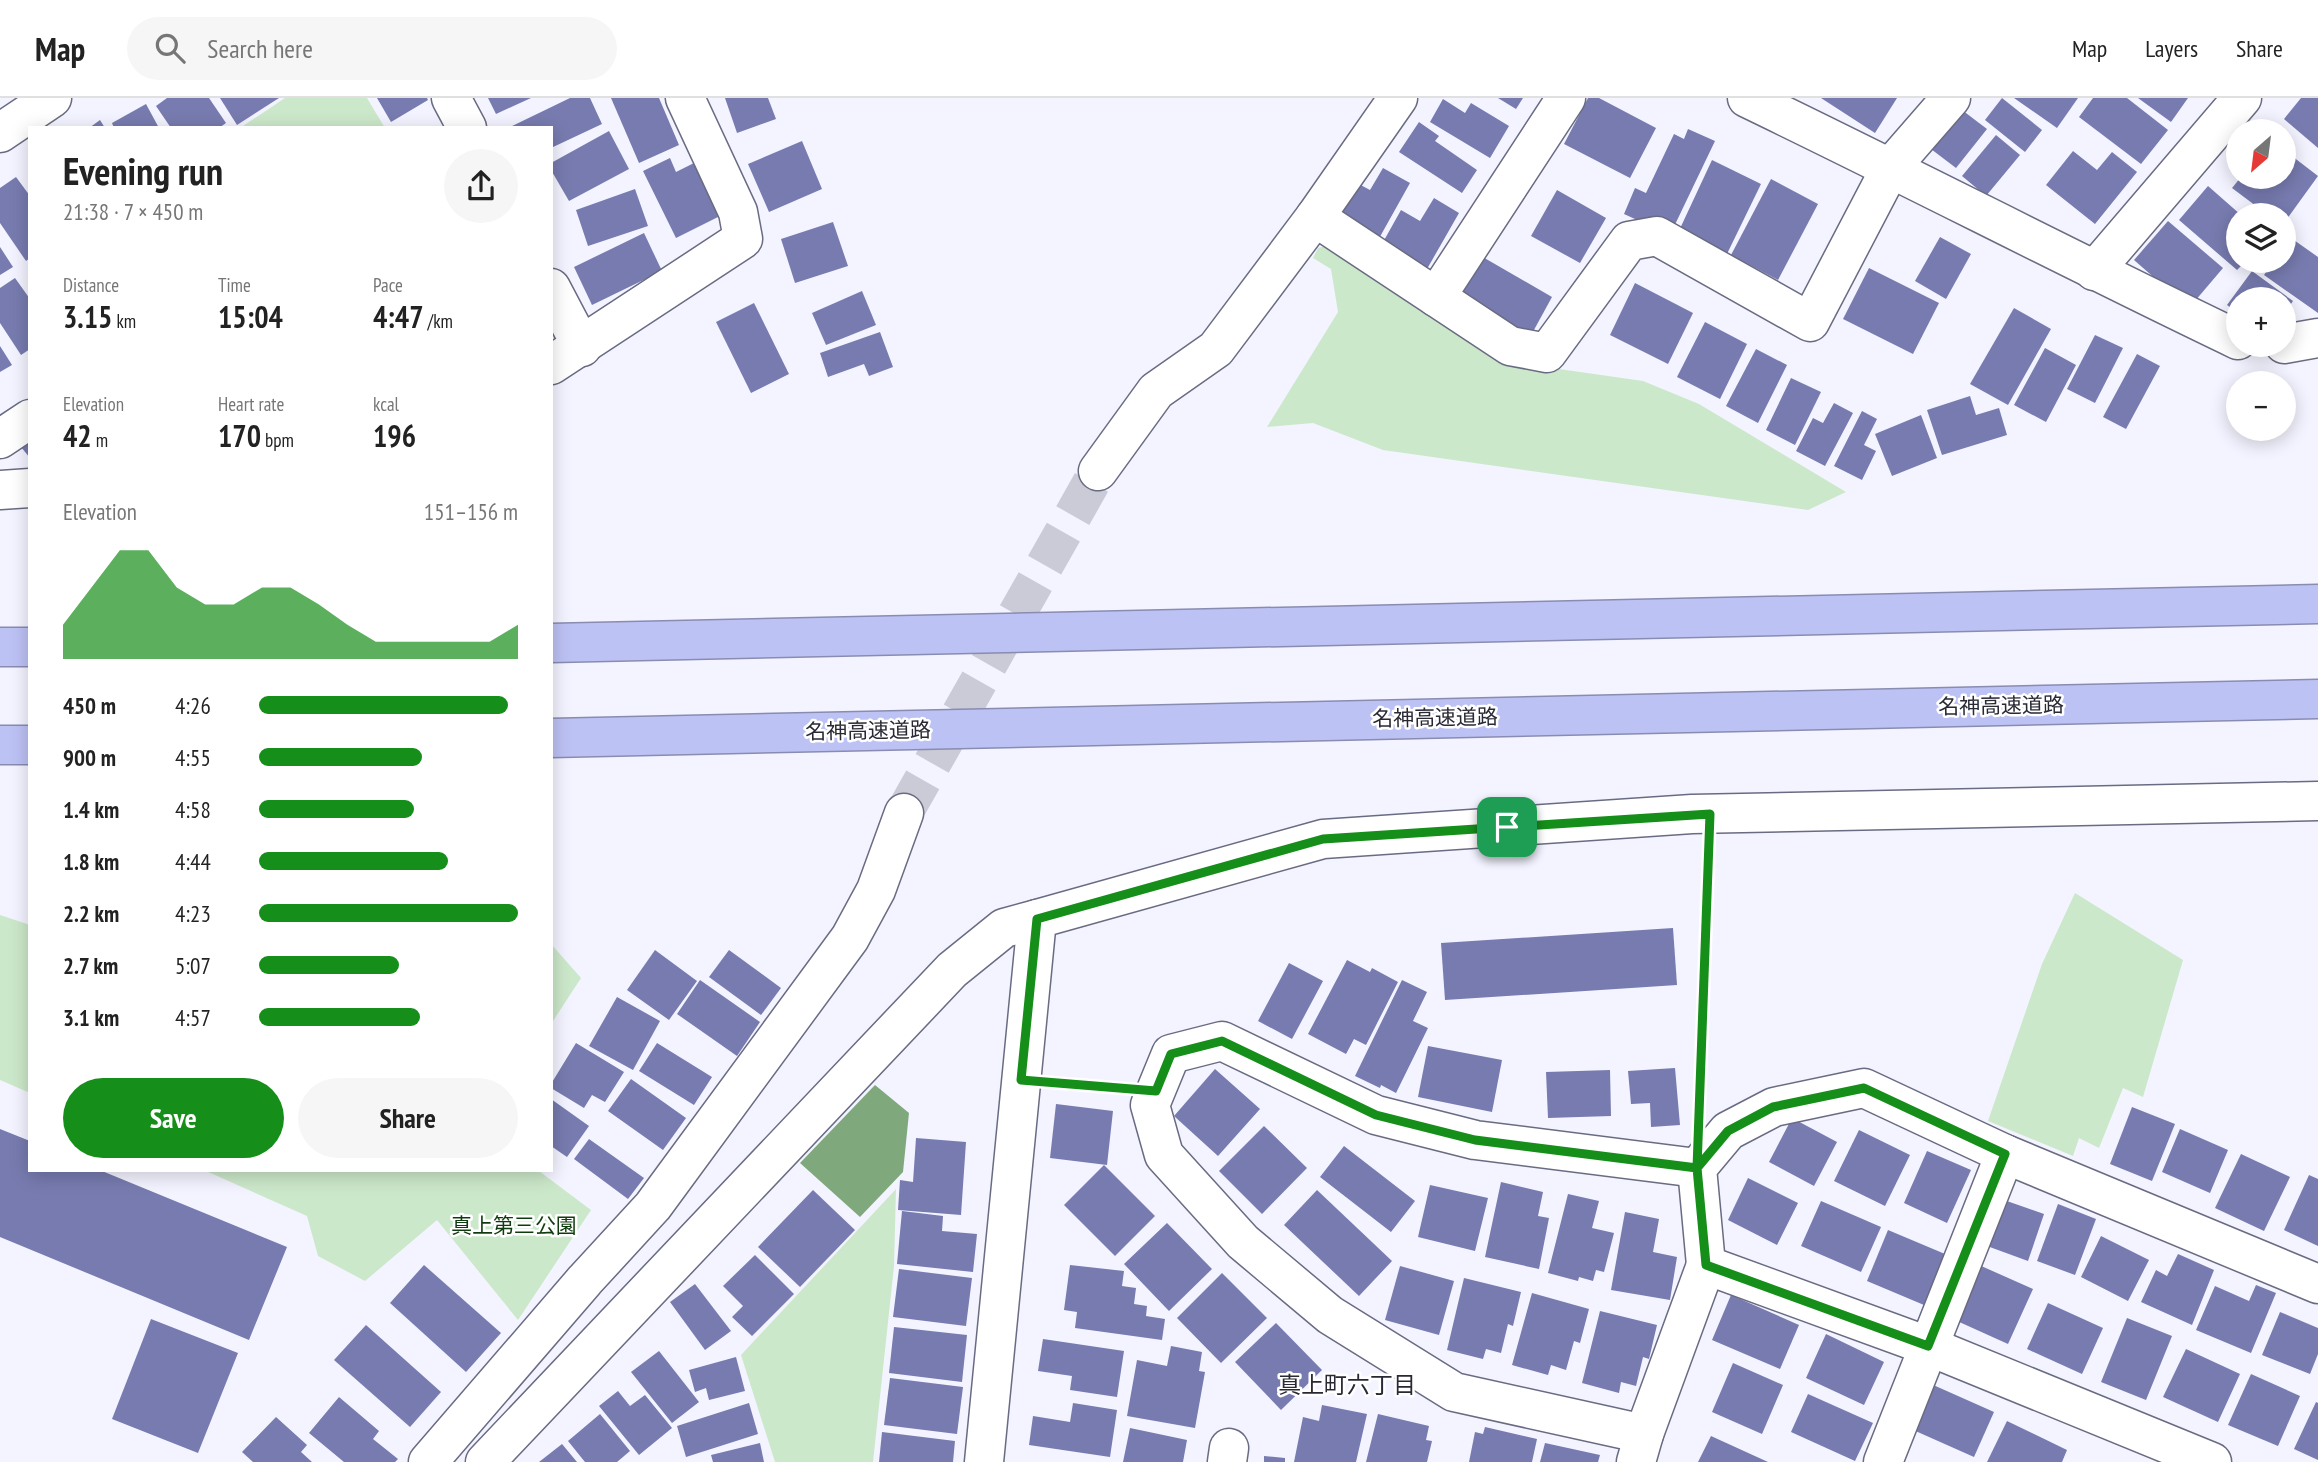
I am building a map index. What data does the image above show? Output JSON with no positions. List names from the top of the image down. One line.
{"streets":{"highway":["名神高速道路"]},"districts":["真上町六丁目"],"parks":["真上第三公園"],"north":"bottom left","page":{"header":"Map","search":"Search here","nav":["Map","Layers","Share"],"map_buttons":["+","−"],"heading":["Evening run","21:38 · 7 × 450 m"],"stats":[["Distance","3.15 km"],["Time","15:04"],["Pace","4:47 /km"],["Elevation","42 m"],["Heart rate","170 bpm"],["kcal","196"]],"chart":["Elevation","151–156 m"],"list":[{"name":"450 m","note":"4:26"},{"name":"900 m","note":"4:55"},{"name":"1.4 km","note":"4:58"},{"name":"1.8 km","note":"4:44"},{"name":"2.2 km","note":"4:23"},{"name":"2.7 km","note":"5:07"},{"name":"3.1 km","note":"4:57"}],"buttons":["Save","Share"]}}
